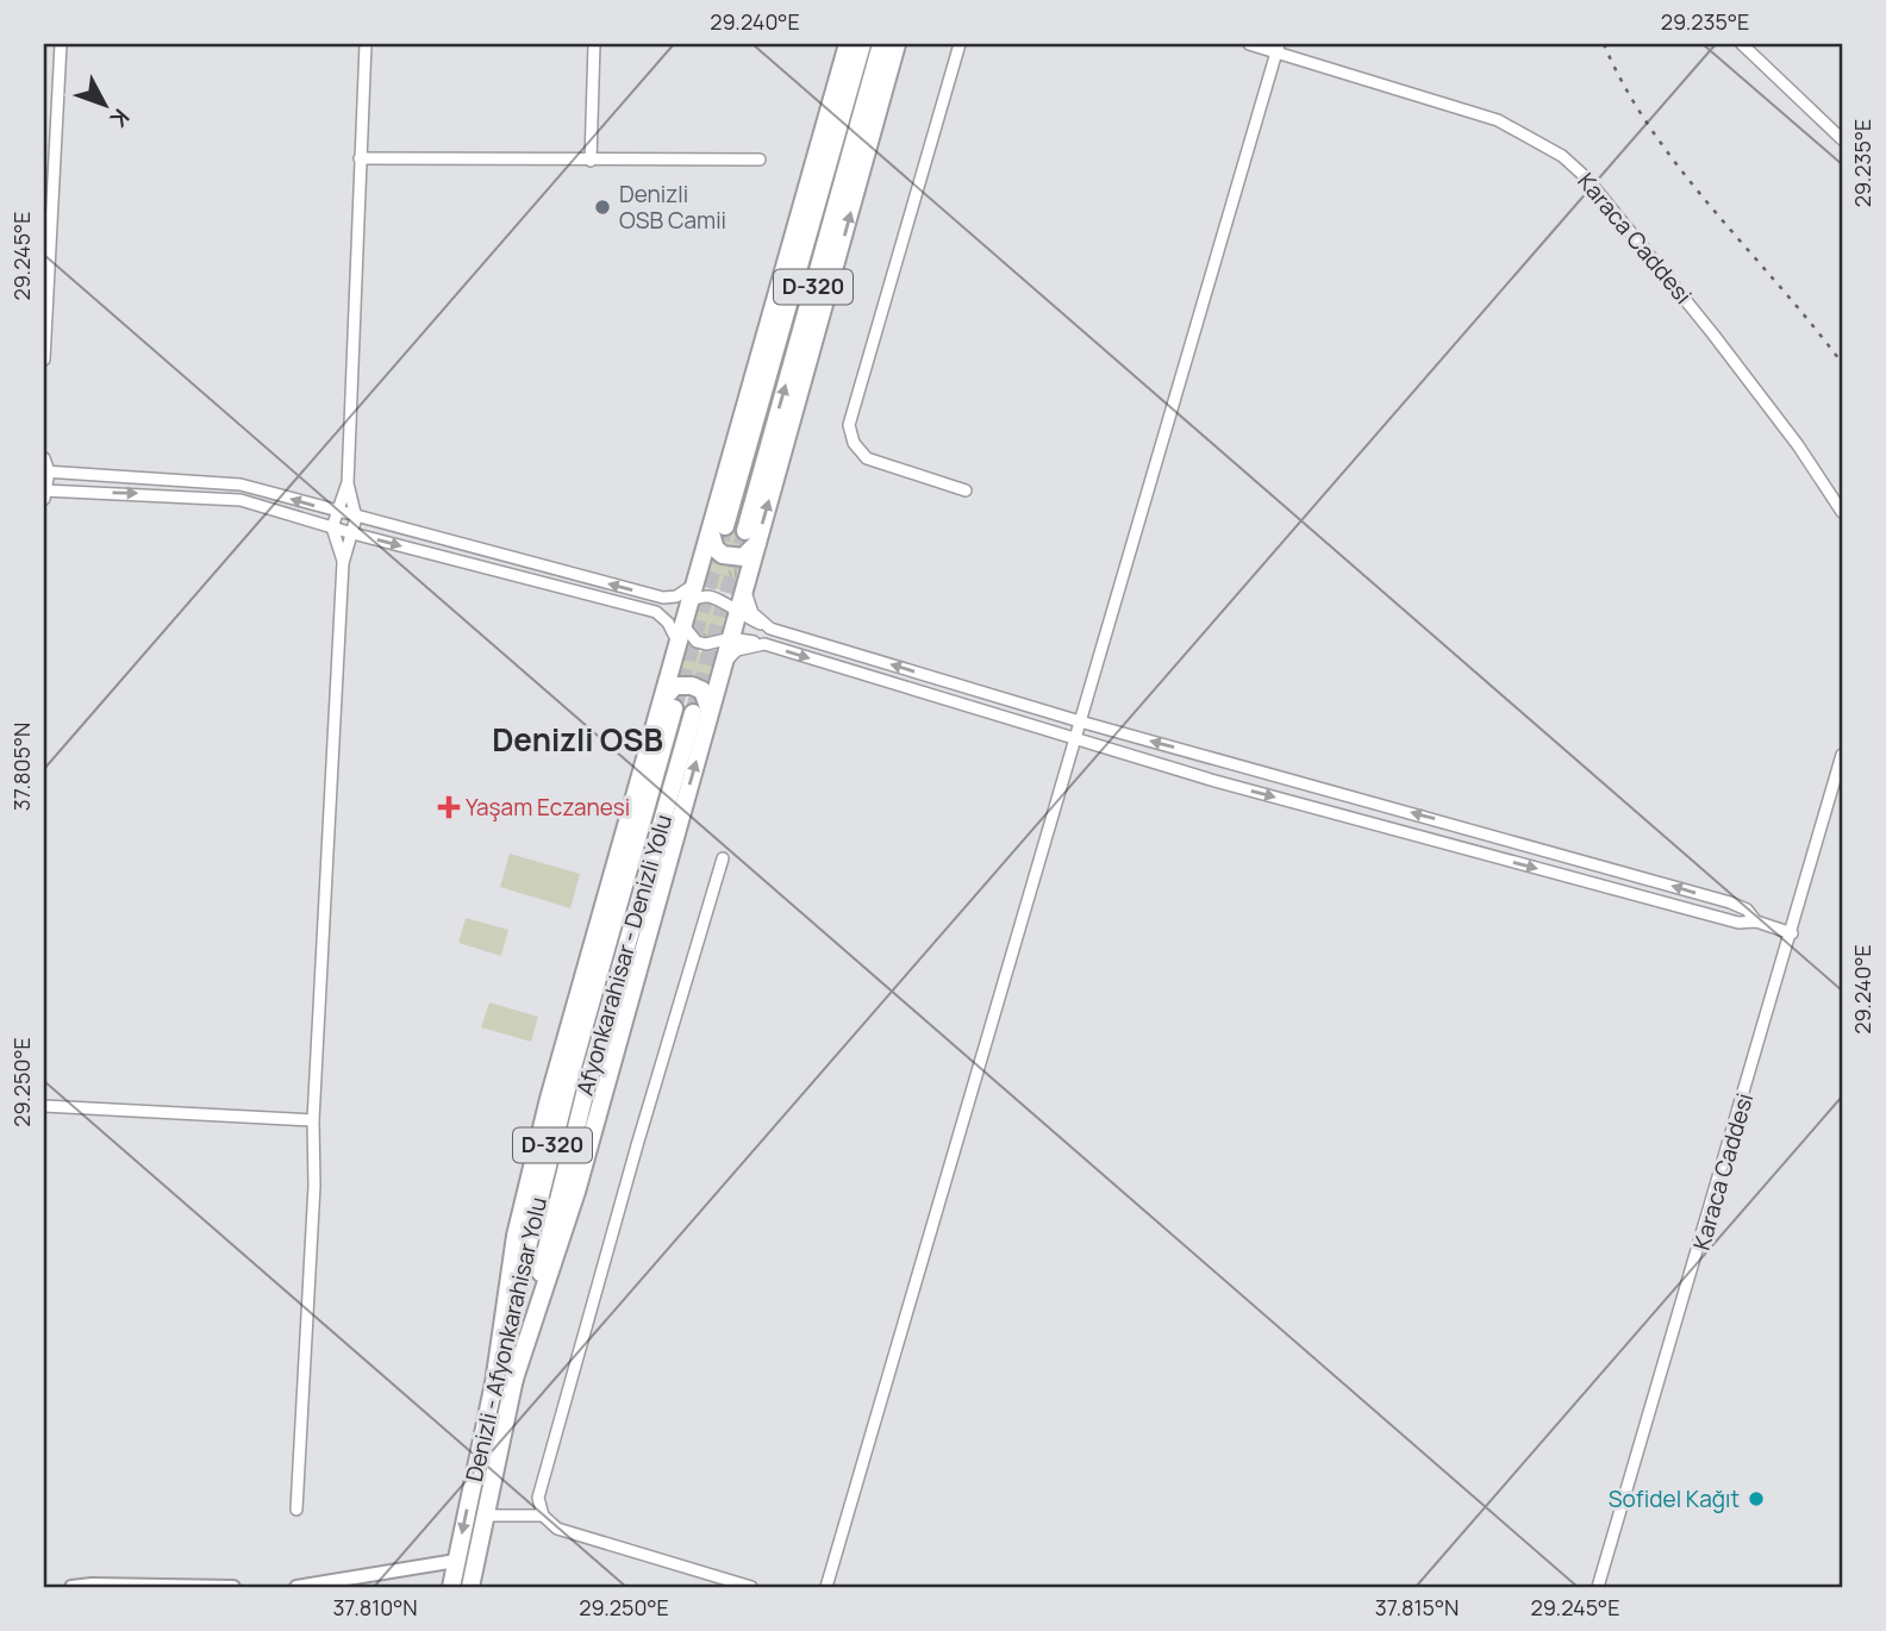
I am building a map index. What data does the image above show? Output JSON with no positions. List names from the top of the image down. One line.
{"streets":{"highway":["D-320","Afyonkarahisar - Denizli Yolu","Denizli - Afyonkarahisar Yolu"],"street":["Karaca Caddesi"]},"crossings":[["Afyonkarahisar - Denizli Yolu","Denizli - Afyonkarahisar Yolu"]],"one_way":["Afyonkarahisar - Denizli Yolu","Denizli - Afyonkarahisar Yolu"],"districts":["Denizli OSB"],"places":{"other":["Denizli OSB Camii","Sofidel Kağıt"],"health":["Yaşam Eczanesi"]},"north":"bottom right","coordinates":["29.240°E","29.235°E","29.245°E","37.805°N","29.250°E","37.810°N","37.815°N"]}
